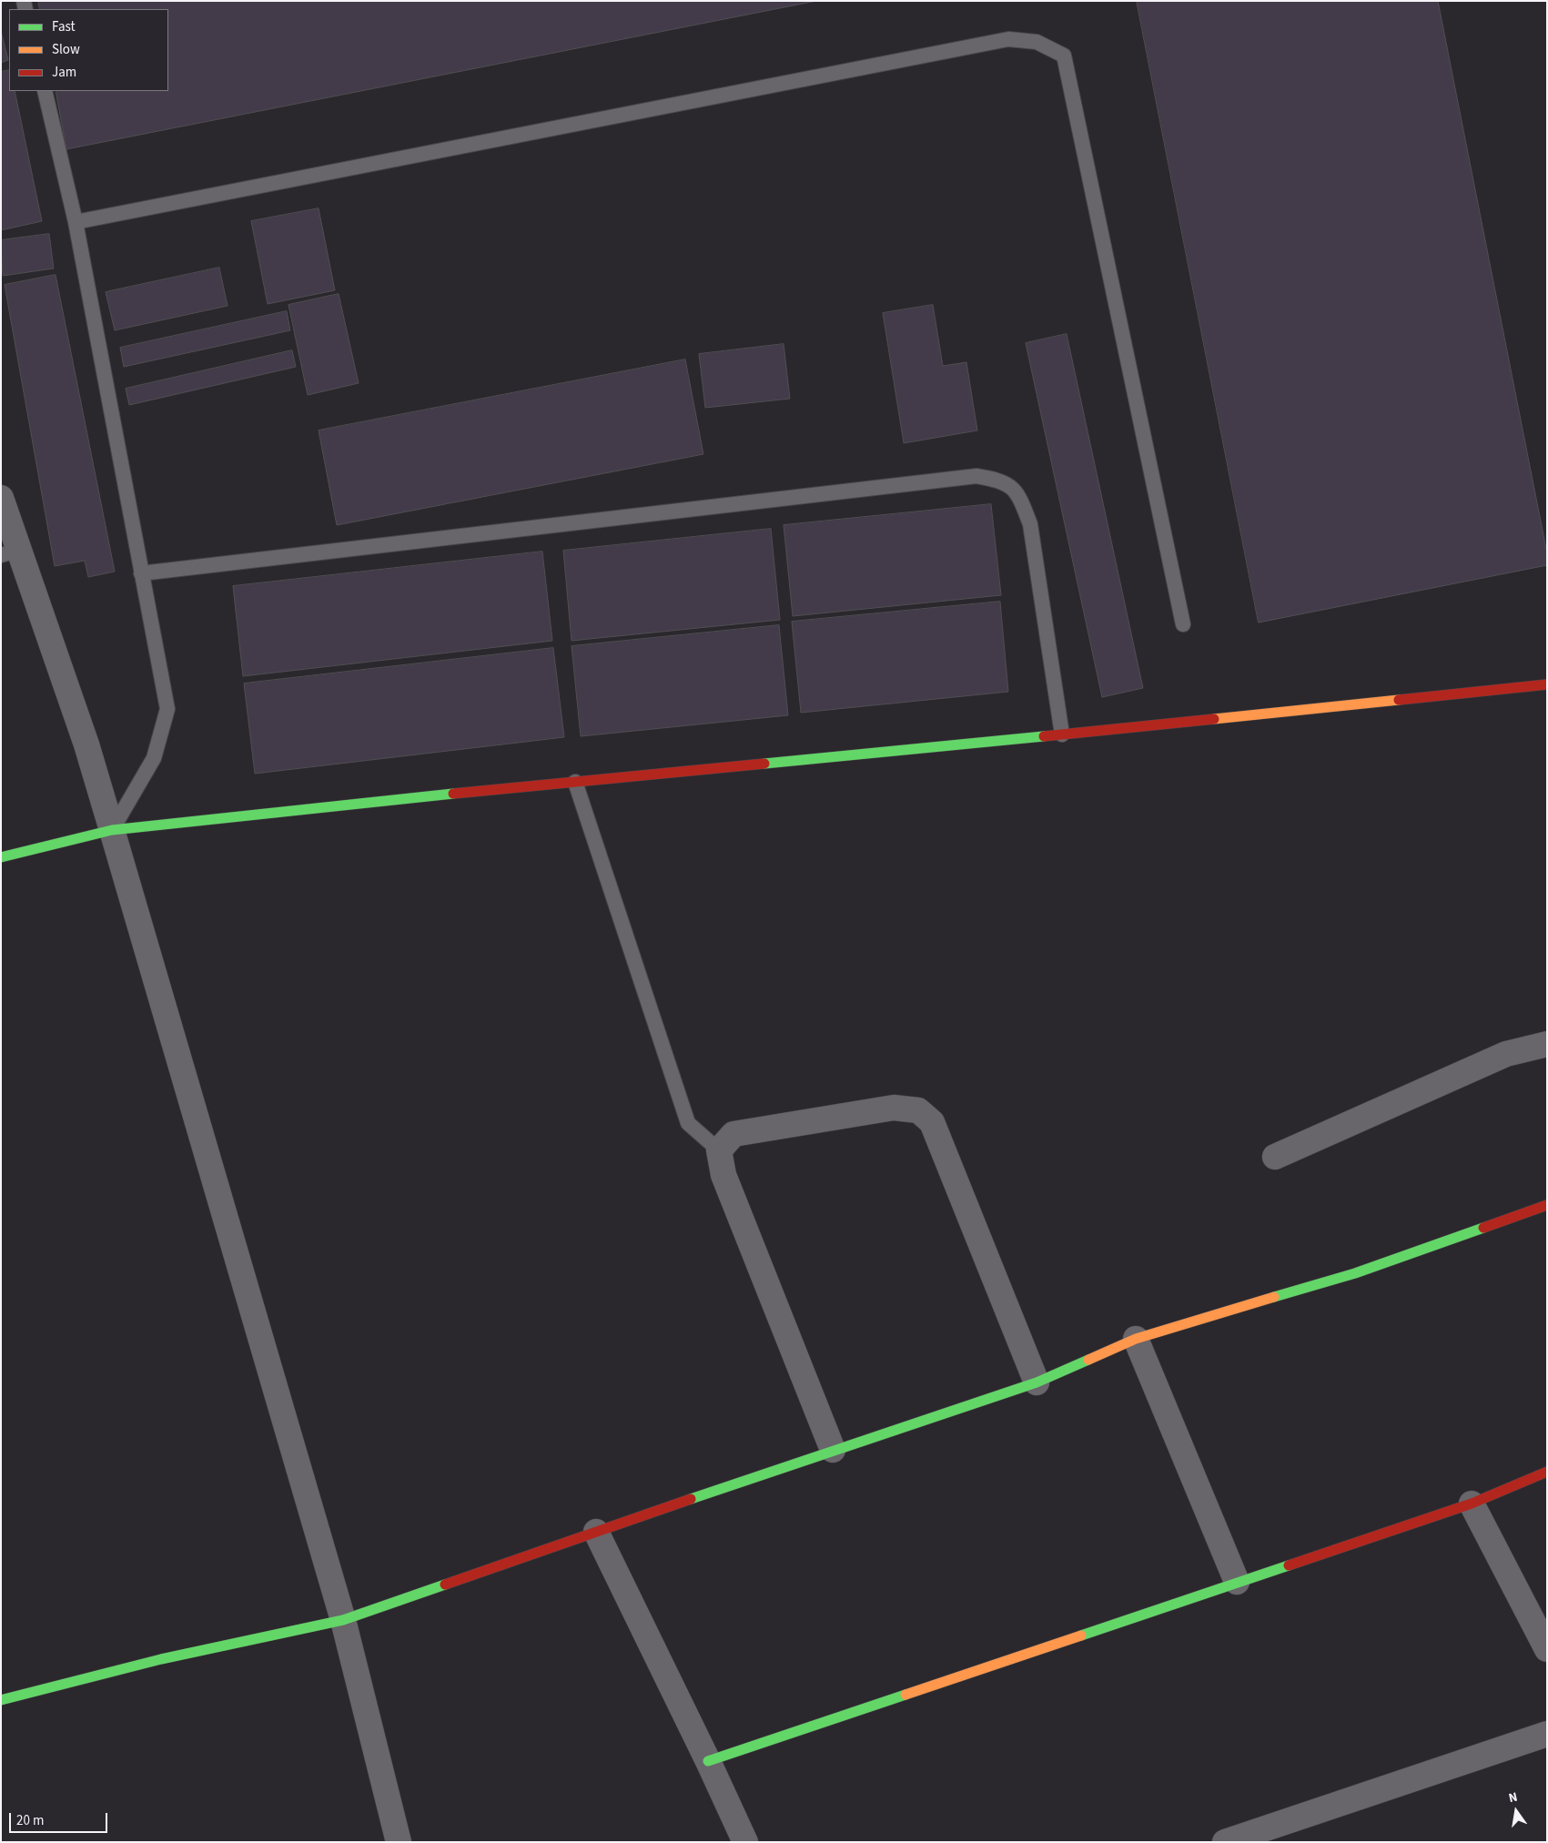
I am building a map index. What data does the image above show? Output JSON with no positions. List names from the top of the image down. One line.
{"legend":["Fast","Slow","Jam"],"scale_bar":"20 m","north":"top"}
